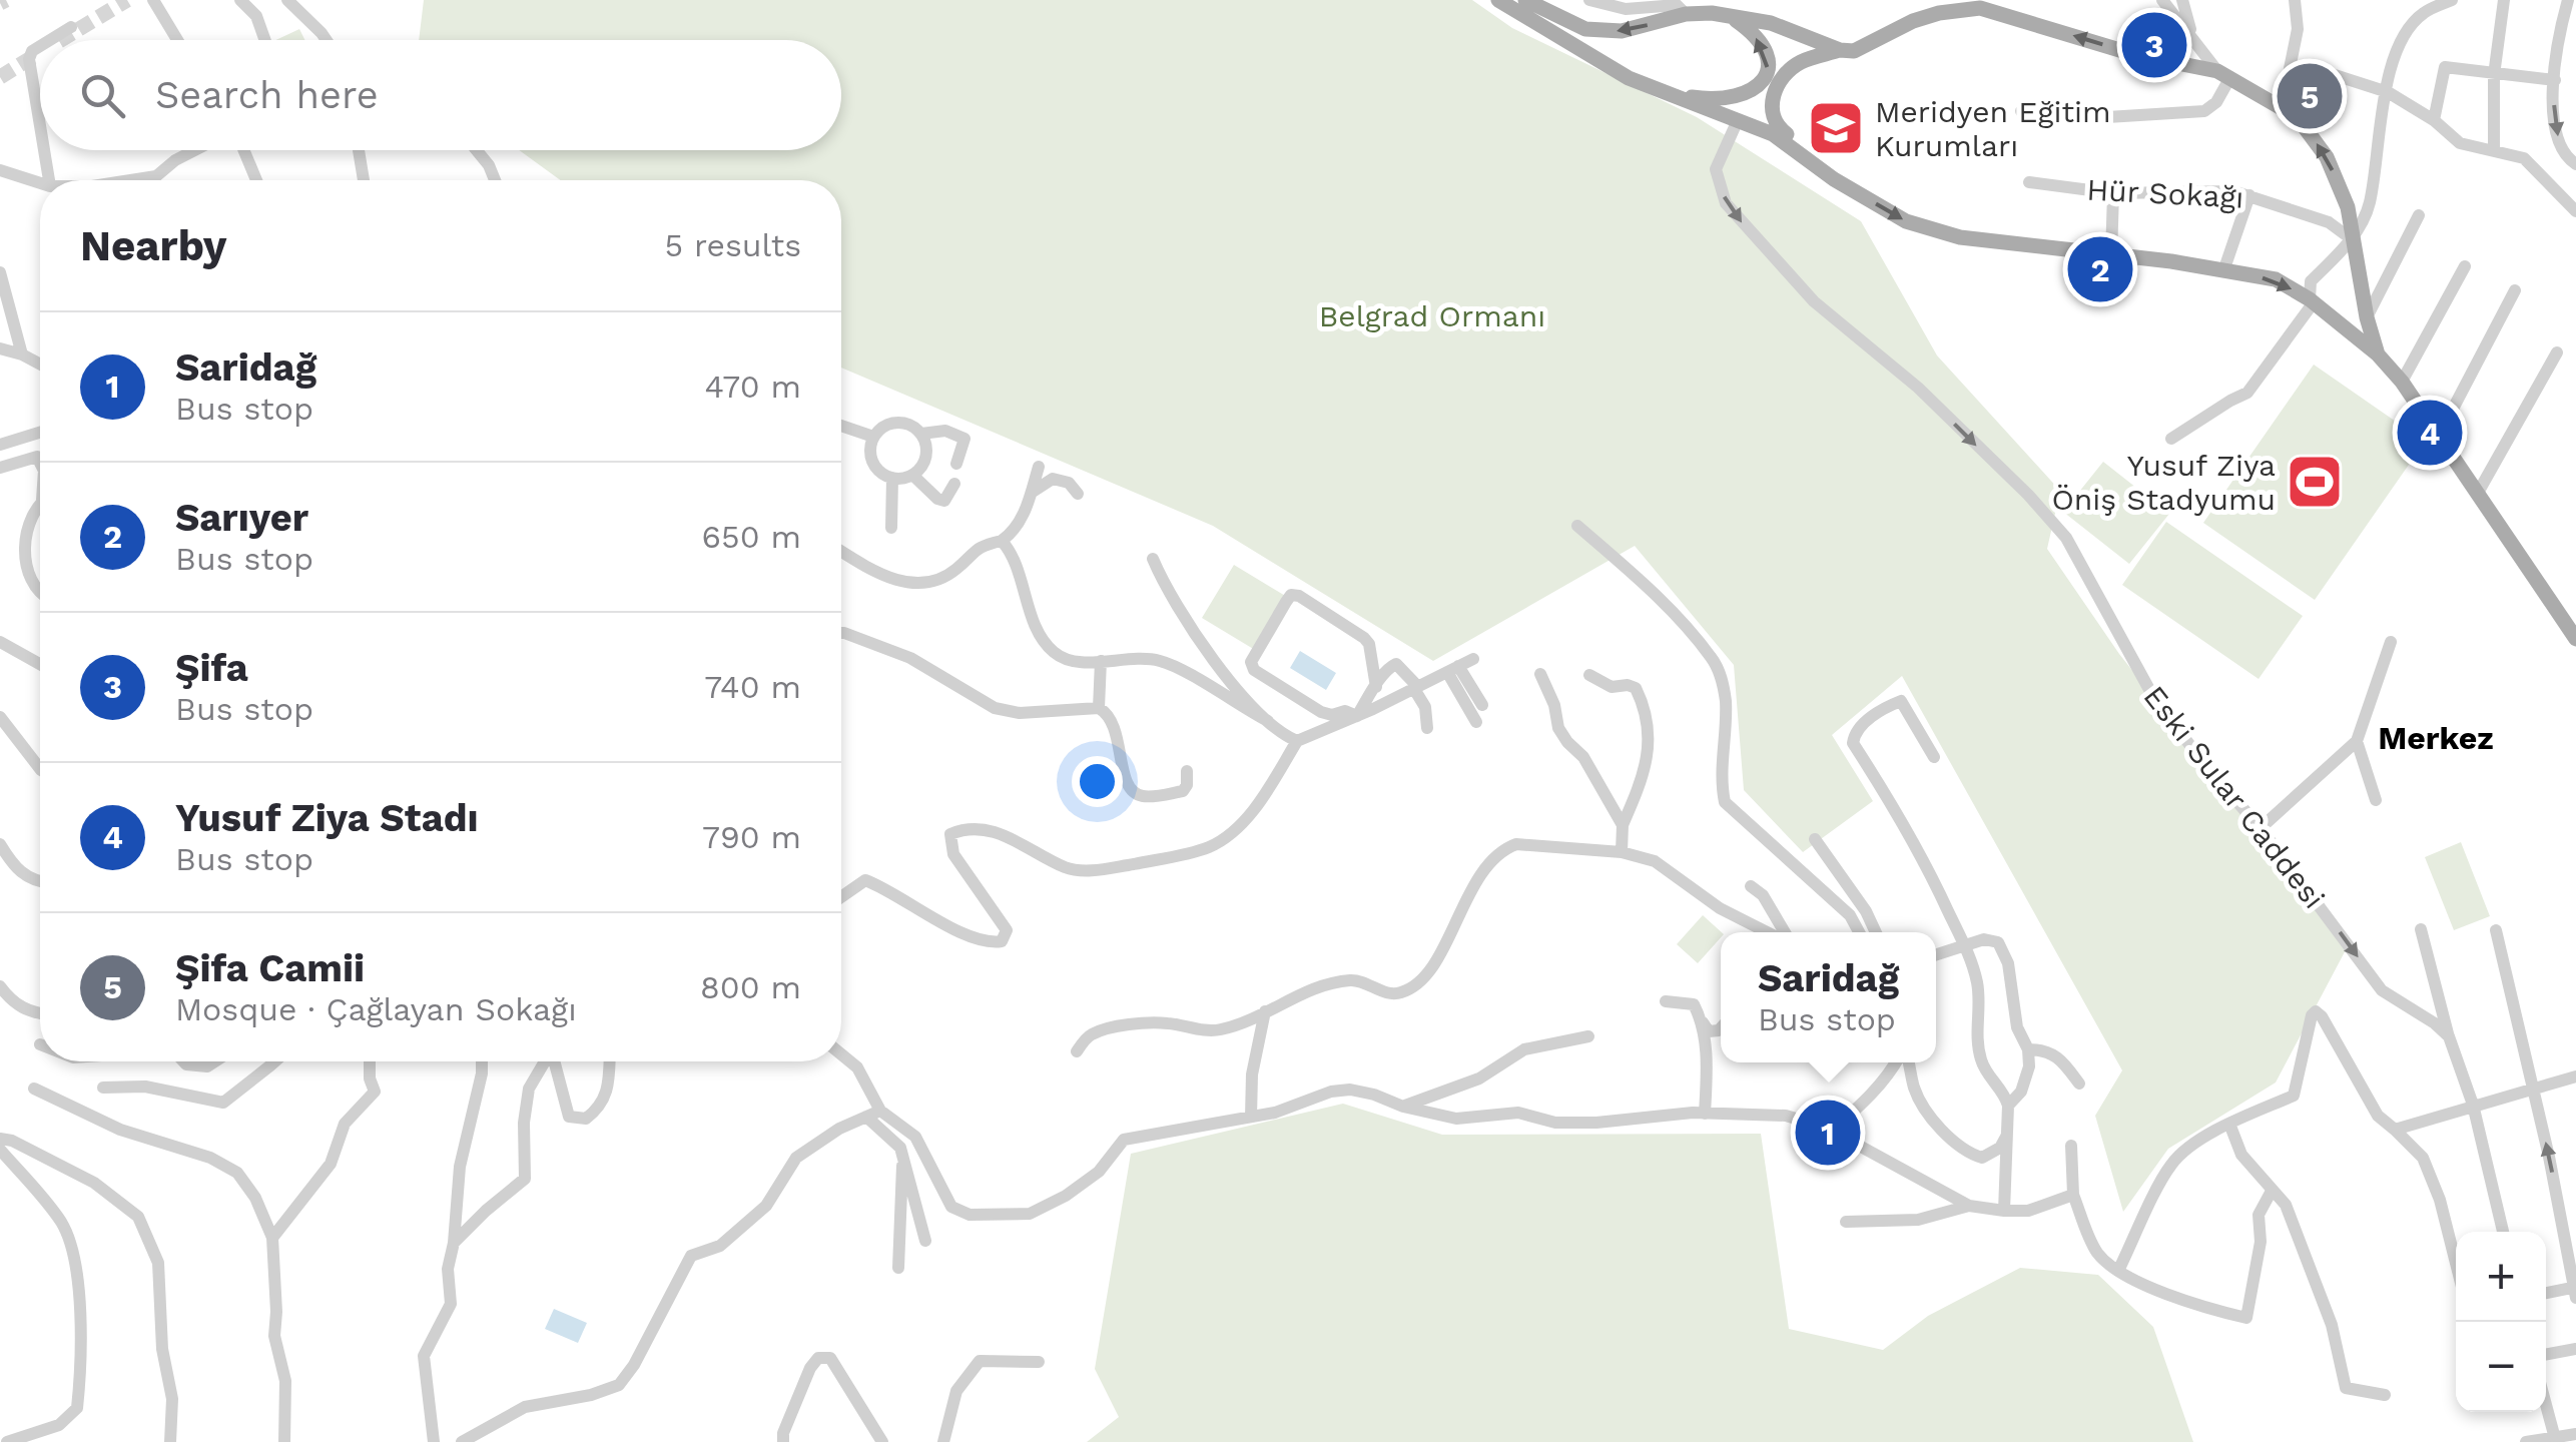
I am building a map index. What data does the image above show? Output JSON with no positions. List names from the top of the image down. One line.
{"streets":{"street":["Hür Sokağı","Eski Sular Caddesi"]},"one_way":["Eski Sular Caddesi"],"districts":["Merkez"],"parks":["Belgrad Ormanı"],"places":{"school or university":["Meridyen Eğitim Kurumları"],"sports":["Yusuf Ziya Öniş Stadyumu"]},"page":{"pins":["3","5","2","4","1"],"search":"Search here","heading":["Nearby","5 results"],"list":[{"mark":"1","name":"Saridağ","note":"Bus stop","value":"470 m"},{"mark":"2","name":"Sarıyer","note":"Bus stop","value":"650 m"},{"mark":"3","name":"Şifa","note":"Bus stop","value":"740 m"},{"mark":"4","name":"Yusuf Ziya Stadı","note":"Bus stop","value":"790 m"},{"mark":"5","name":"Şifa Camii","note":"Mosque · Çağlayan Sokağı","value":"800 m"}],"popup":["Saridağ","Bus stop"],"map_buttons":["+","−"]}}
